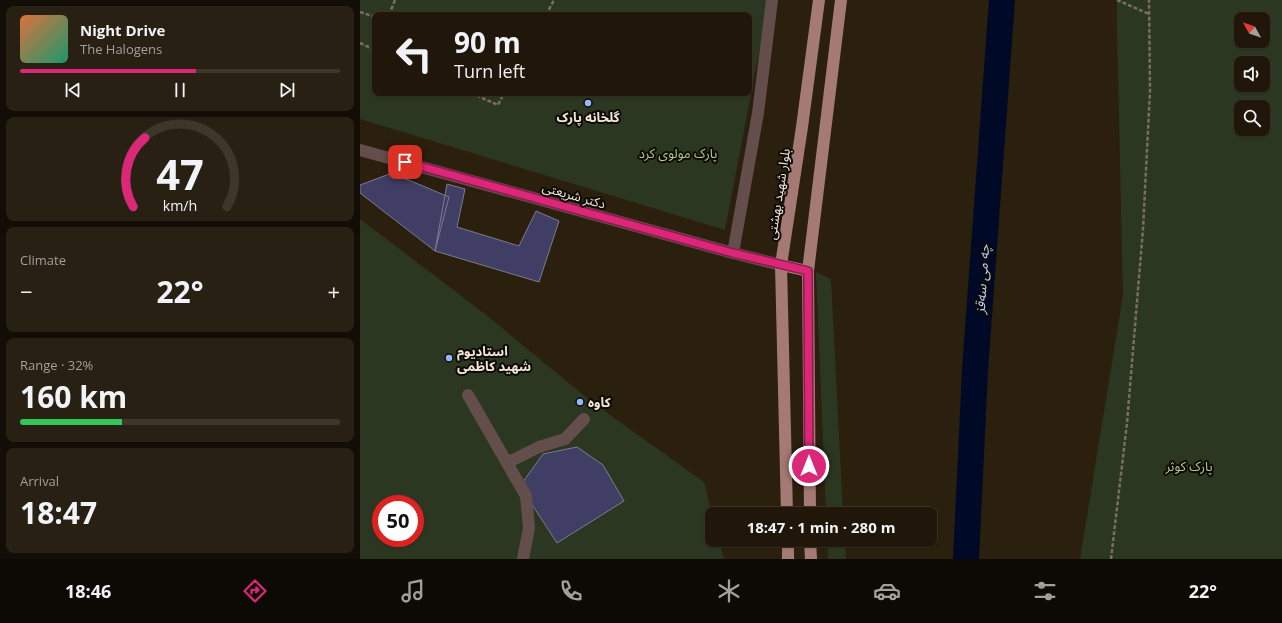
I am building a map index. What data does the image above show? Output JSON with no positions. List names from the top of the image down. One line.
{"streets":{"main road":["بلوار شهید بهشتی"],"street":["دکتر شریعتی"]},"crossings":[["بلوار شهید بهشتی","دکتر شریعتی"]],"water":["چە می سەقز"],"parks":["پارک مولوی کرد","پارک کوثر"],"places":["گلخانه پارک","استادیوم شهید کاظمی","کاوه"],"north":"top left","page":{"turn":["90 m","Turn left"],"song":["Night Drive","The Halogens"],"tile":["Climate",["Range · 32%","160 km"],["Arrival","18:47"]],"heat":["−","22°","+"],"limit":"50","trip":"18:47 · 1 min · 280 m","tabs":["18:46","22°"],"gauge":["47","km/h"]}}
